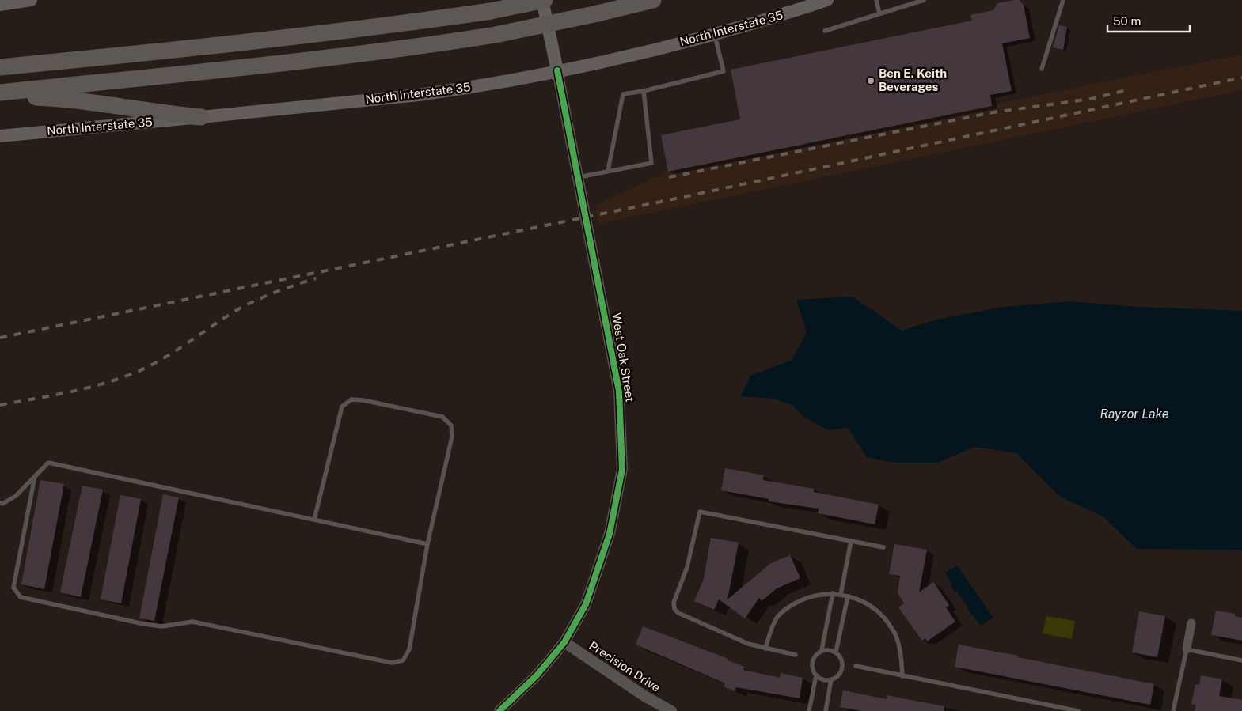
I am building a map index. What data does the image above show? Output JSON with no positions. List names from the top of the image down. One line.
{"streets":{"main road":["North Interstate 35","West Oak Street"],"street":["Precision Drive"]},"crossings":[["North Interstate 35","West Oak Street"],["West Oak Street","Precision Drive"]],"water":["Rayzor Lake"],"places":["Ben E. Keith Beverages"],"scale_bar":"50 m"}
